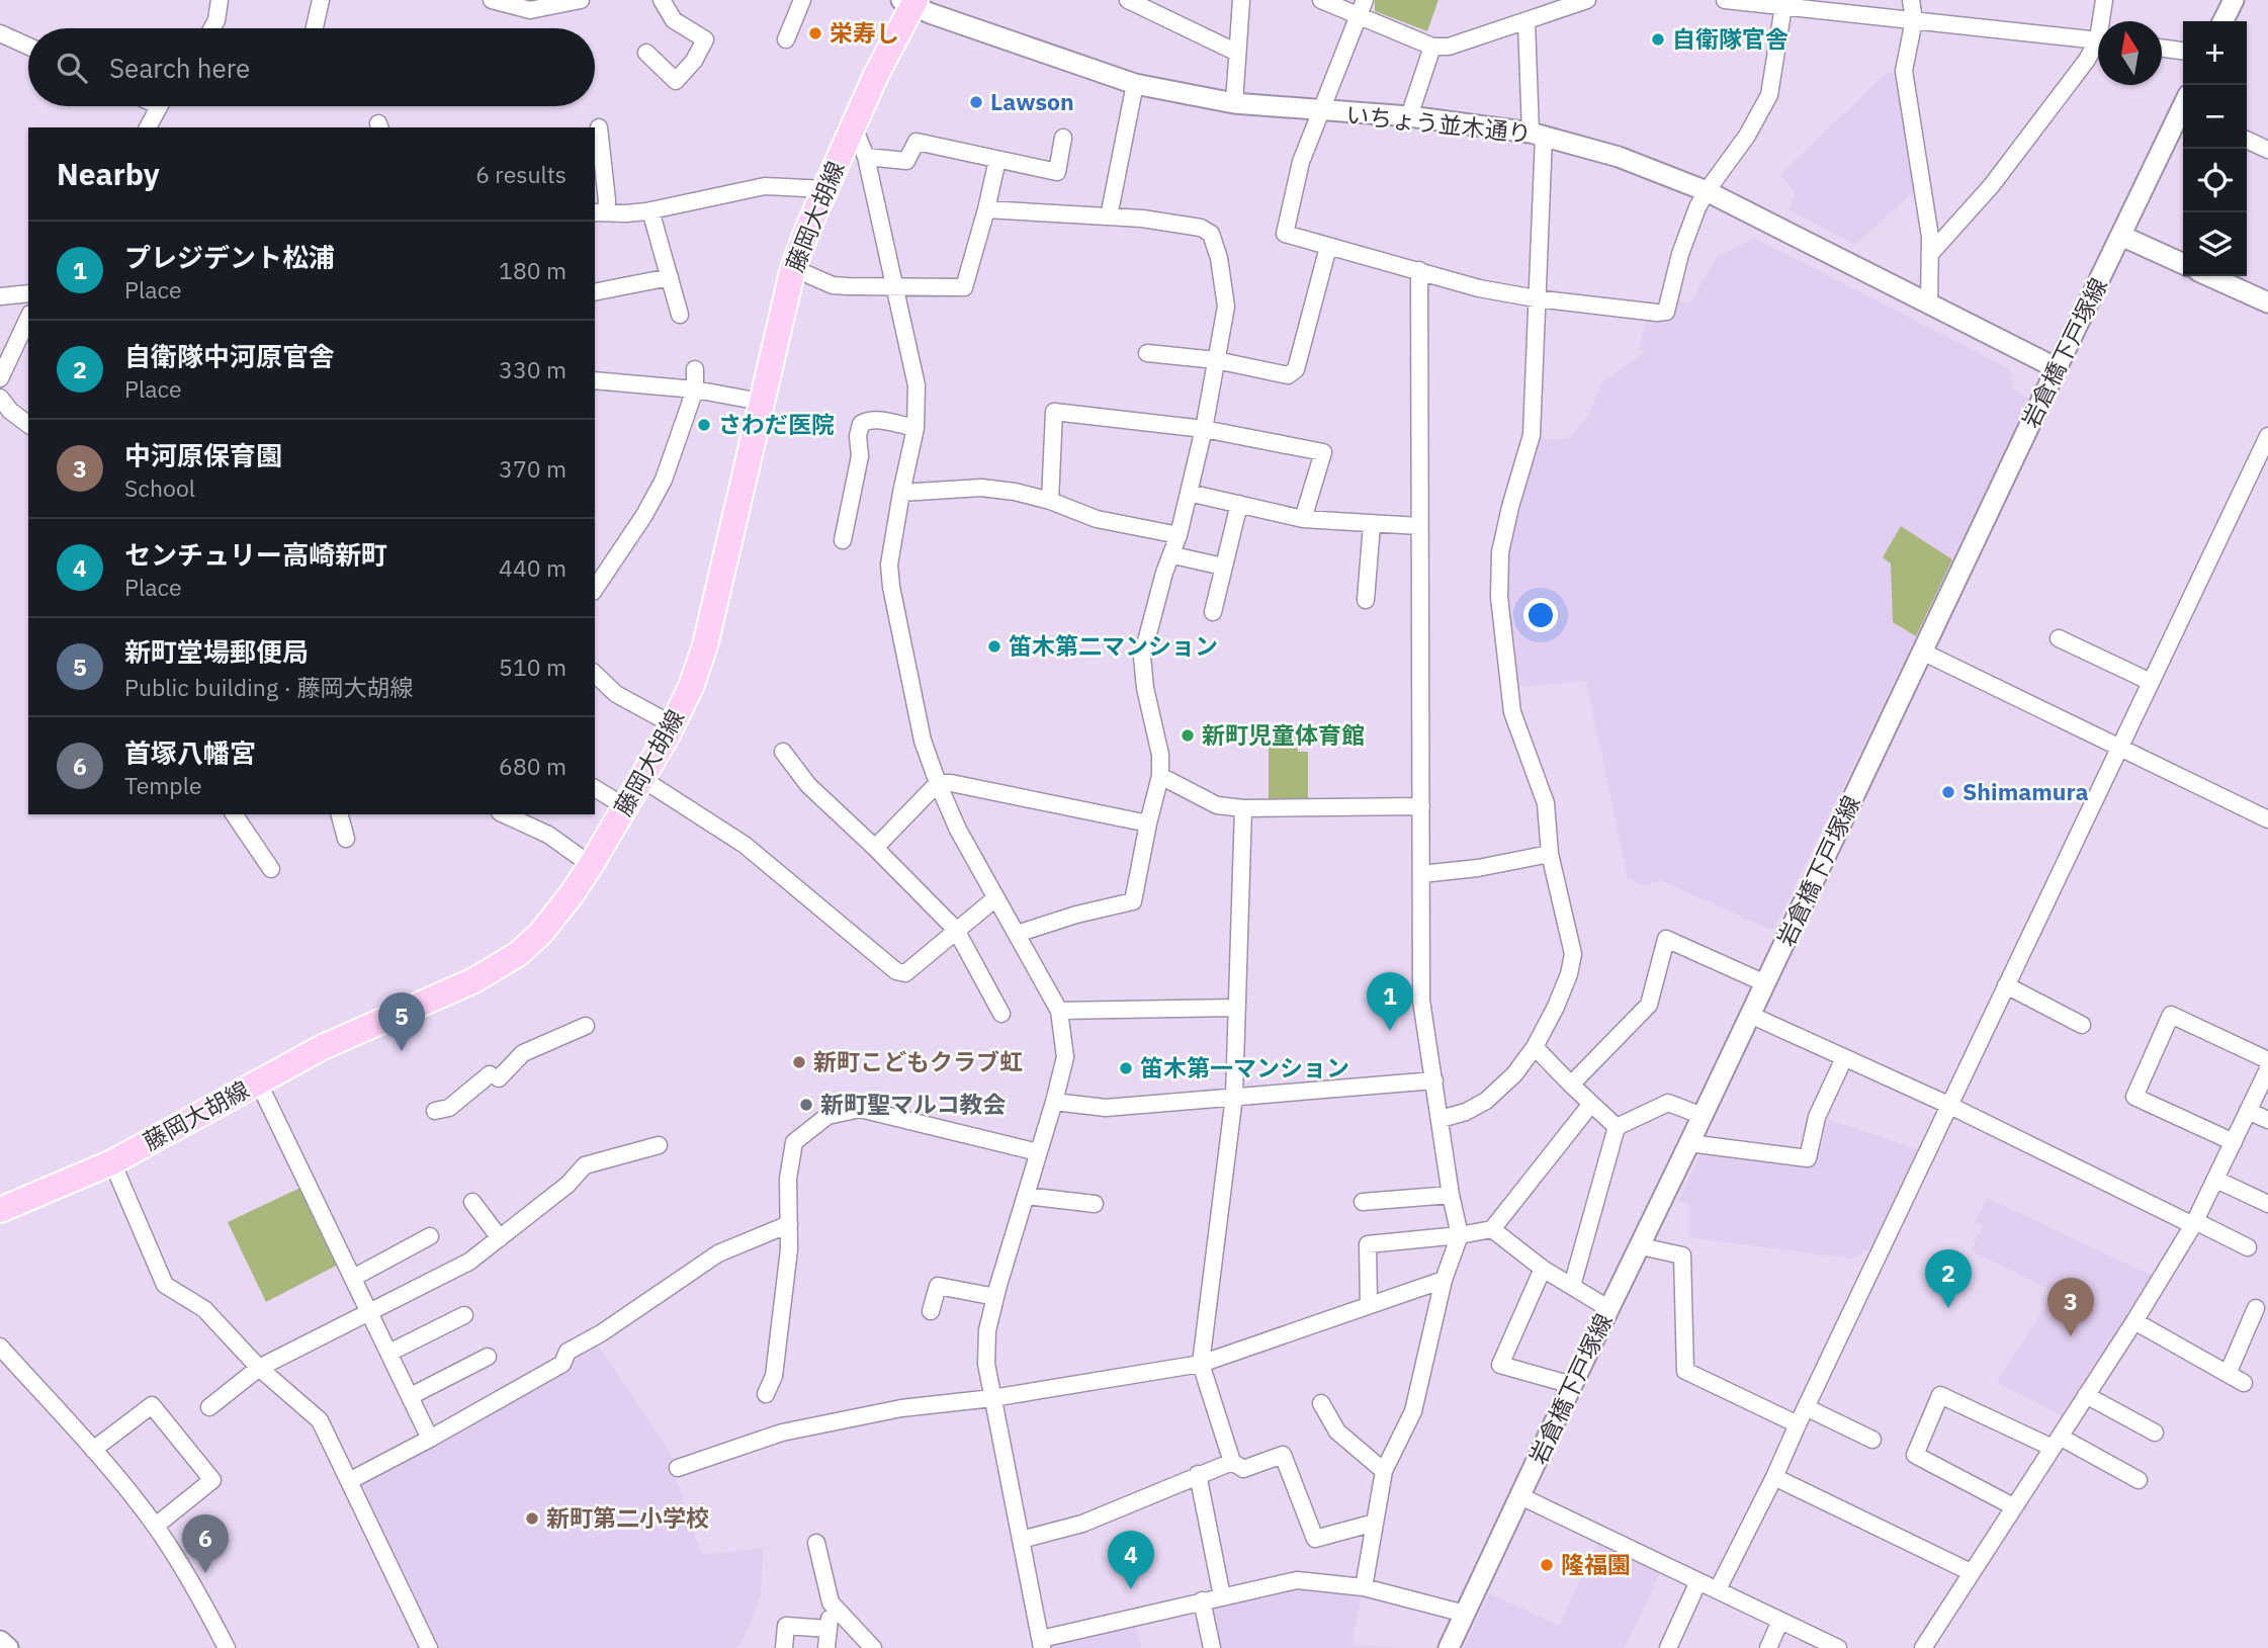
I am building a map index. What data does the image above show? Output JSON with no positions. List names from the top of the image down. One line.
{"streets":{"main road":["藤岡大胡線"],"street":["いちょう並木通り","岩倉橋下戸塚線"]},"crossings":[["いちょう並木通り","藤岡大胡線"],["いちょう並木通り","岩倉橋下戸塚線"]],"places":["栄寿し","自衛隊官舎","Lawson","さわだ医院","笛木第二マンション","新町児童体育館","Shimamura","新町こどもクラブ虹","笛木第一マンション","新町聖マルコ教会","新町第二小学校","隆福園"],"north":"top","page":{"map_buttons":["+","−"],"search":"Search here","heading":["Nearby","6 results"],"list":[{"mark":"1","name":"プレジデント松浦","note":"Place","value":"180 m"},{"mark":"2","name":"自衛隊中河原官舎","note":"Place","value":"330 m"},{"mark":"3","name":"中河原保育園","note":"School","value":"370 m"},{"mark":"4","name":"センチュリー高崎新町","note":"Place","value":"440 m"},{"mark":"5","name":"新町堂場郵便局","note":"Public building · 藤岡大胡線","value":"510 m"},{"mark":"6","name":"首塚八幡宮","note":"Temple","value":"680 m"}],"pins":["1","5","2","3","6","4"]}}
